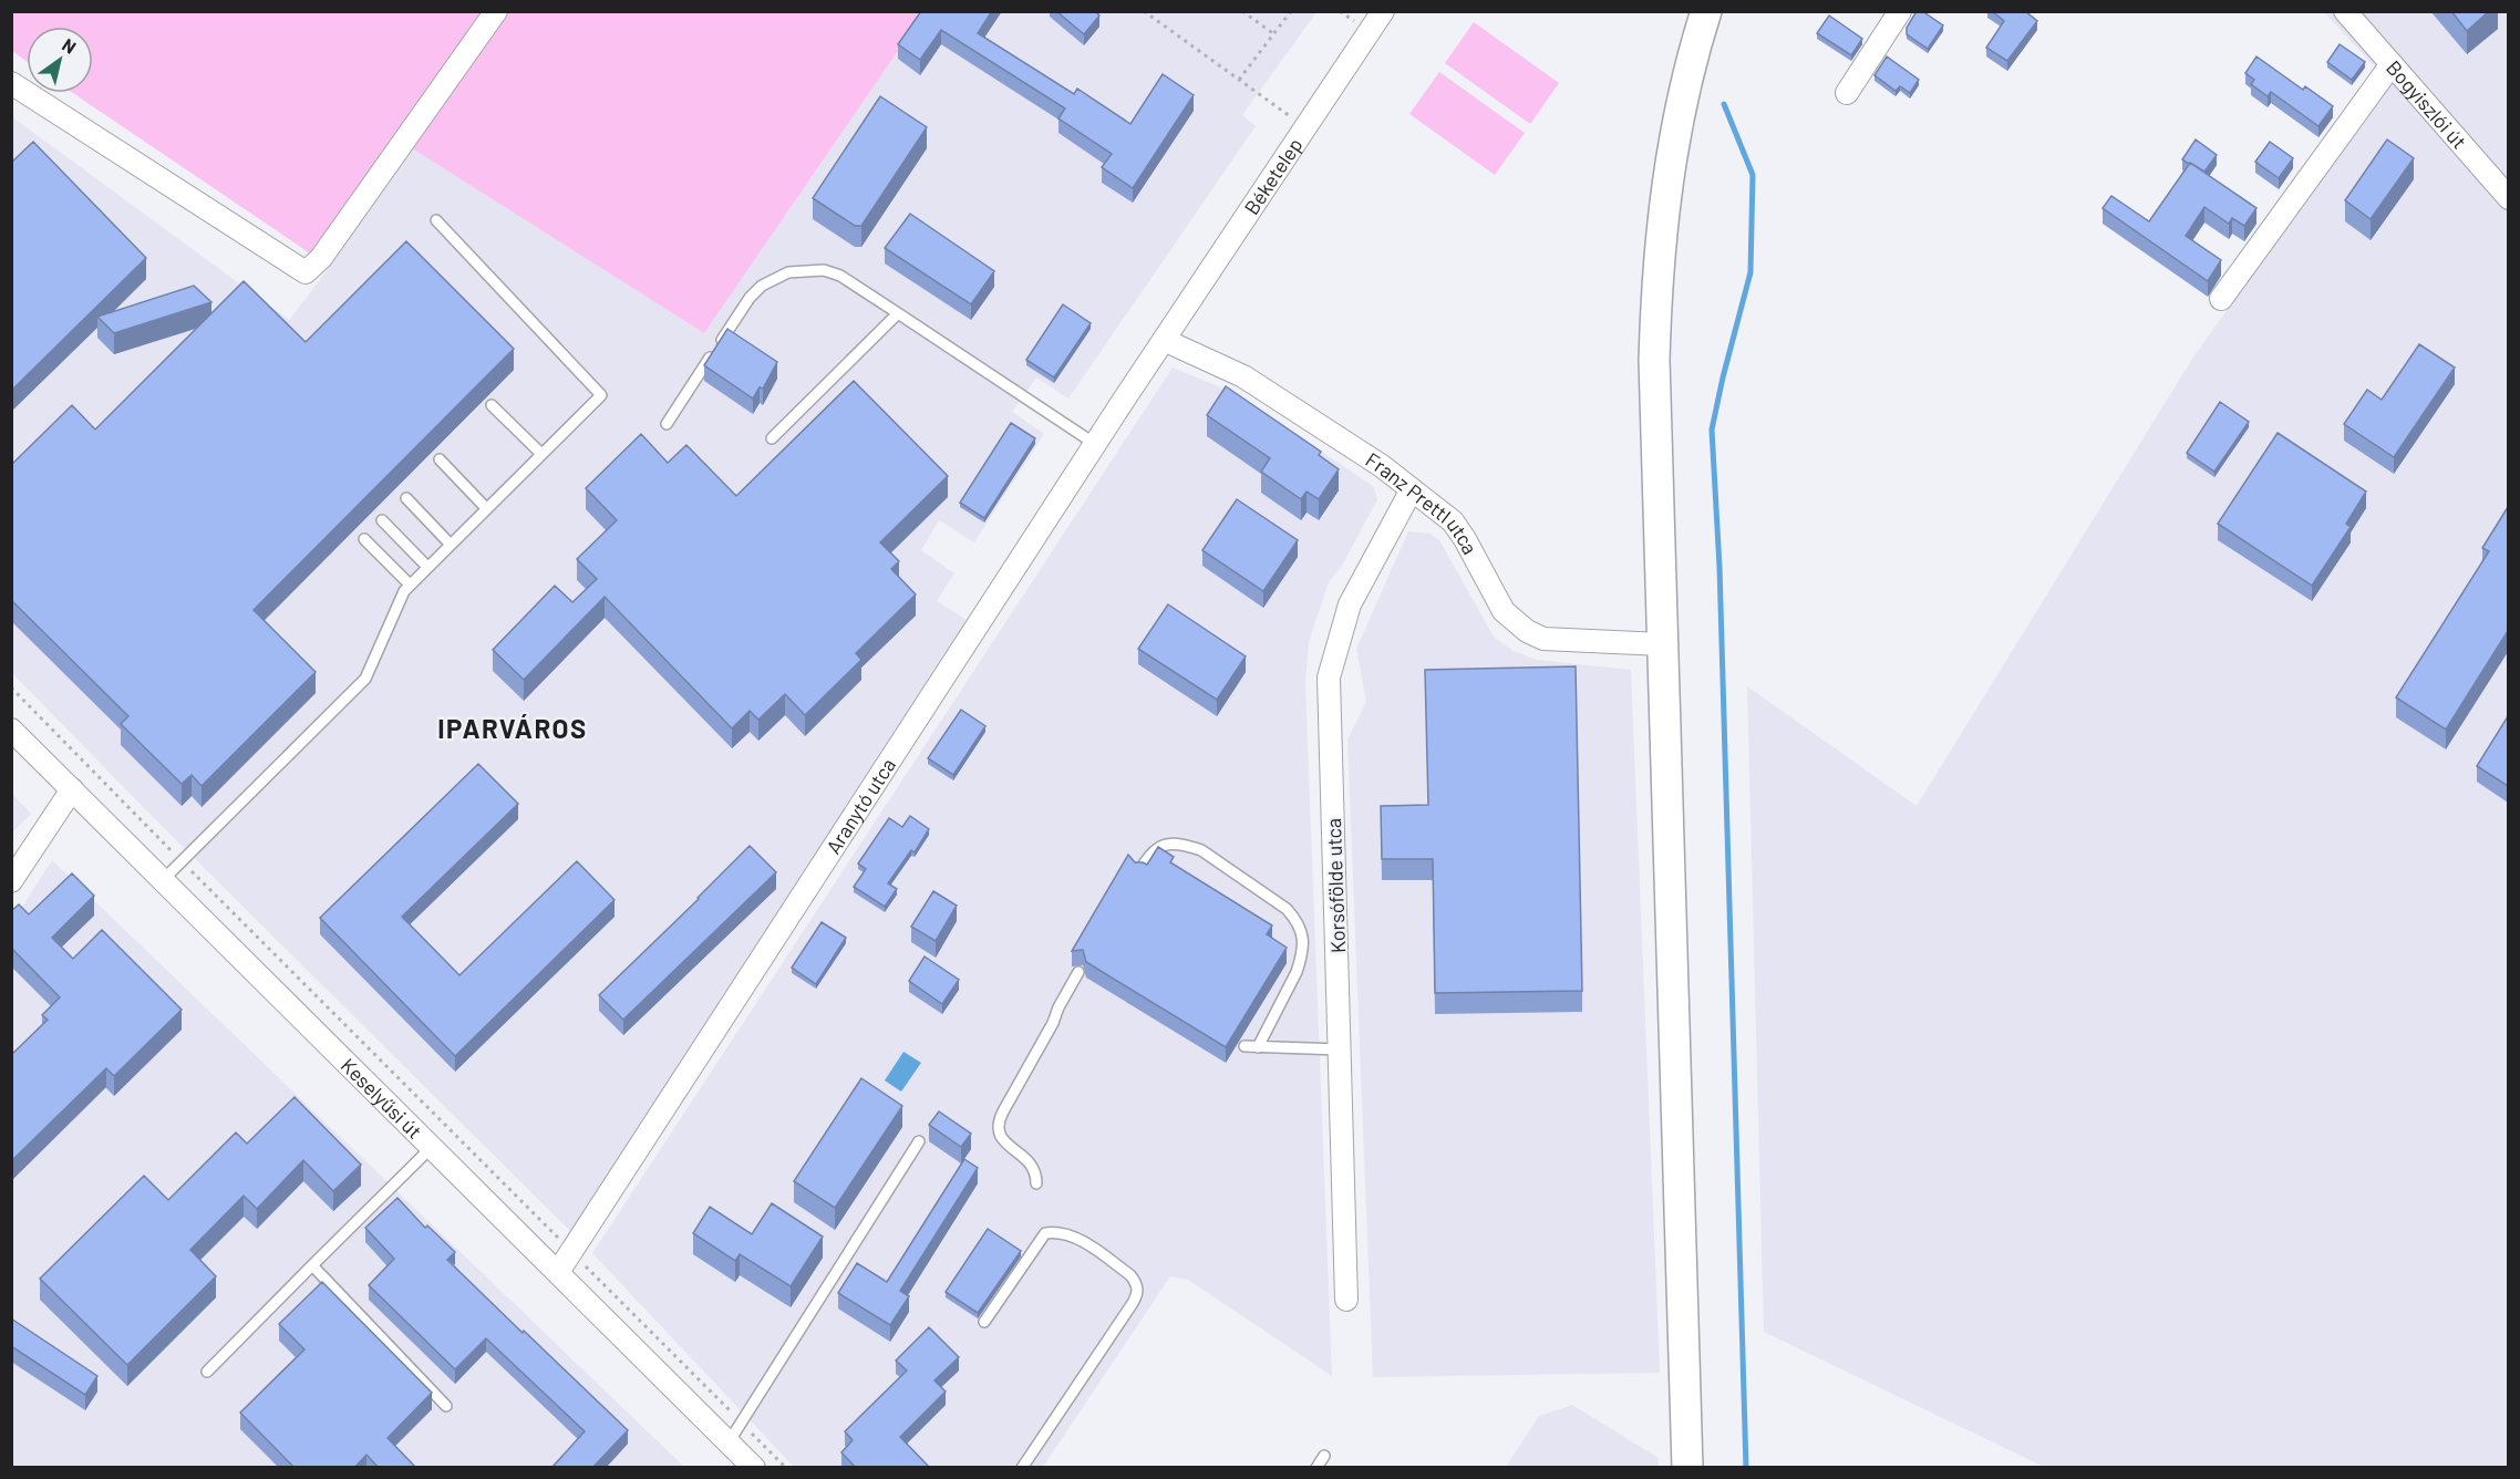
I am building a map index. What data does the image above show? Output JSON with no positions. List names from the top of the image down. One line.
{"streets":{"street":["Bogyiszlói út","Béketelep","Franz Prettl utca","Aranytó utca","Korsófölde utca","Keselyűsi út"]},"crossings":[["Béketelep","Franz Prettl utca"],["Béketelep","Aranytó utca"],["Franz Prettl utca","Aranytó utca"],["Franz Prettl utca","Korsófölde utca"],["Aranytó utca","Keselyűsi út"]],"districts":["IPARVÁROS"],"north":"top right"}
